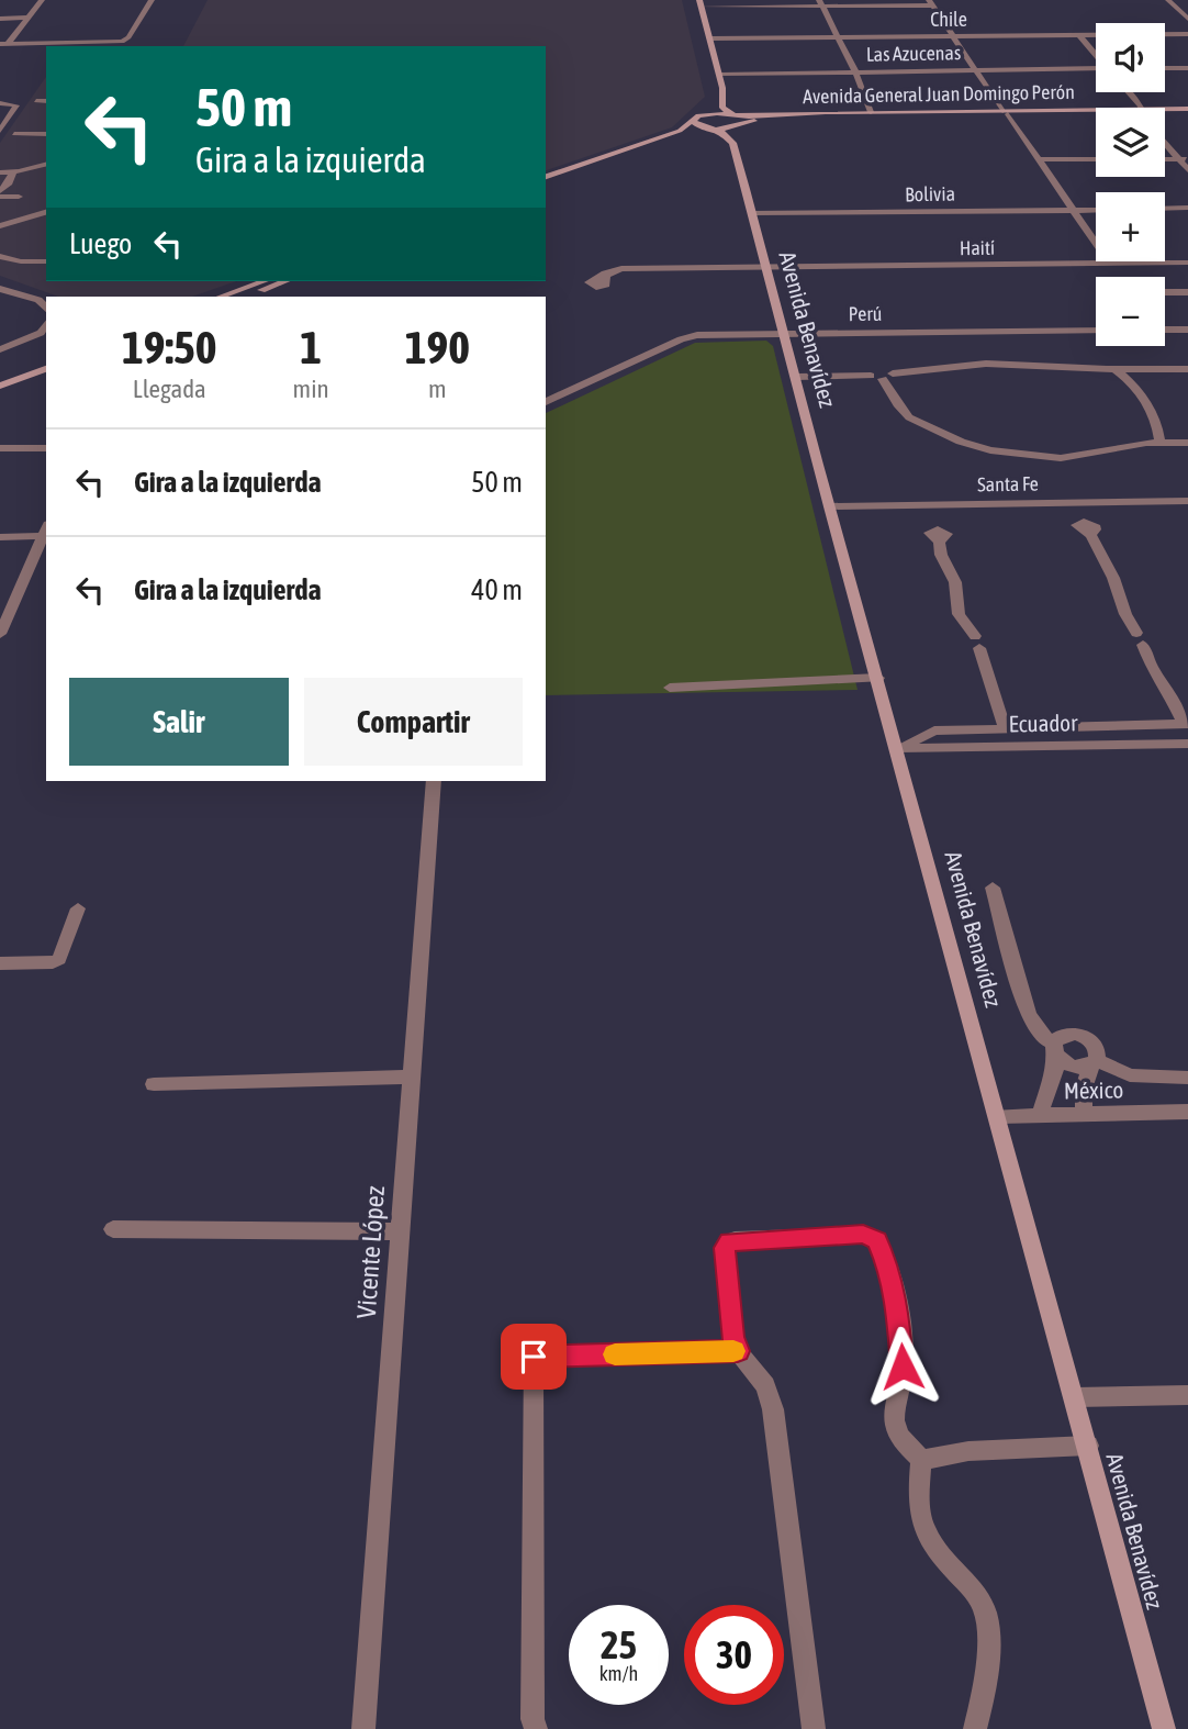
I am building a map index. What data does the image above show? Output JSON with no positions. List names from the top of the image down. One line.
{"streets":{"main road":["Avenida General Juan Domingo Perón","Avenida Benavídez"],"street":["Chile","Las Azucenas","Bolivia","Haití","Perú","Santa Fe","Ecuador","México","Vicente López"]},"crossings":[["Avenida General Juan Domingo Perón","Avenida Benavídez"],["Bolivia","Avenida Benavídez"],["Haití","Avenida Benavídez"],["Perú","Avenida Benavídez"],["Avenida Benavídez","Santa Fe"],["Avenida Benavídez","Ecuador"],["Avenida Benavídez","México"]],"page":{"map_buttons":["+","−"],"turn":["50 m","Gira a la izquierda"],"then":"Luego","eta":["19:50","Llegada","1","min","190","m"],"list":[{"name":"Gira a la izquierda","value":"50 m"},{"name":"Gira a la izquierda","value":"40 m"}],"buttons":["Salir","Compartir"],"speed":"25 km/h","limit":"30"}}
